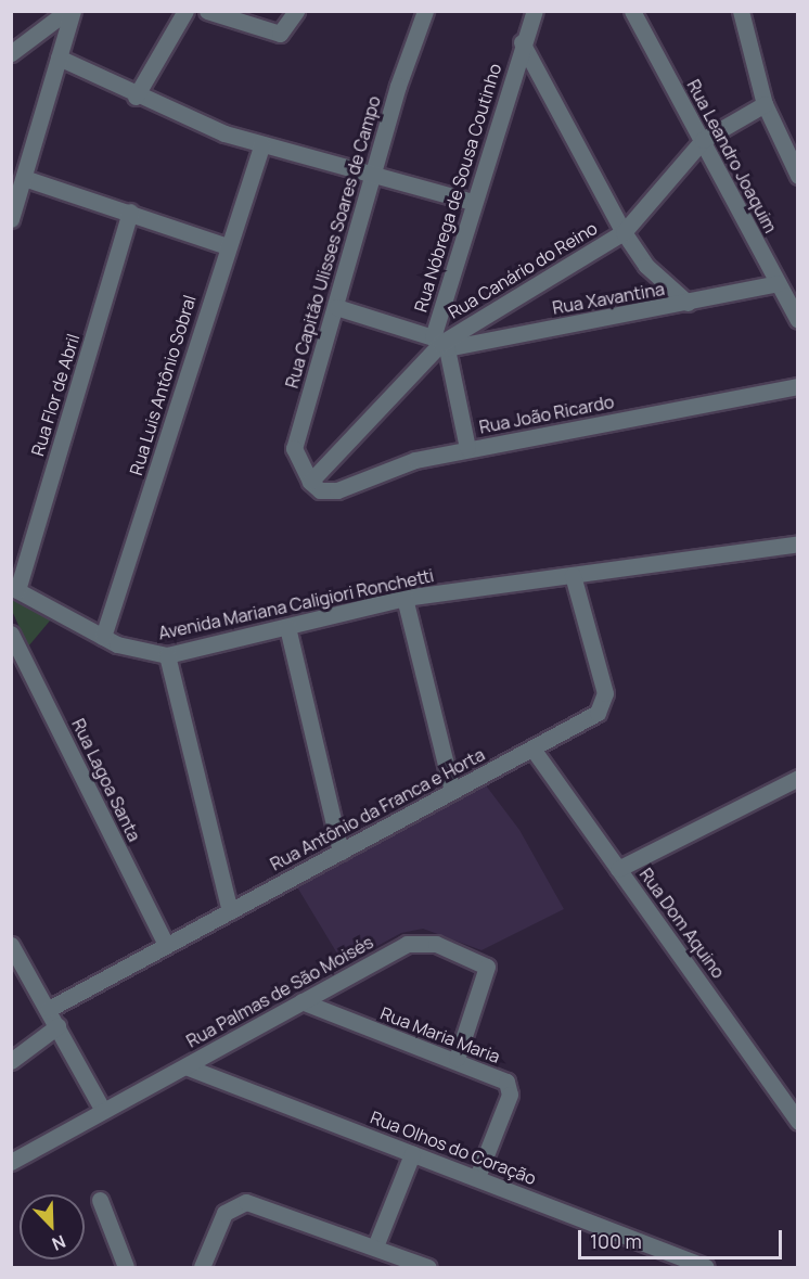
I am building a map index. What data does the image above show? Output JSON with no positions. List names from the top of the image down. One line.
{"streets":{"street":["Rua Leandro Joaquim","Rua Nóbrega de Sousa Coutinho","Rua Capitão Ulisses Soares de Campo","Rua Canário do Reino","Rua Xavantina","Rua Luis Antônio Sobral","Rua Flor de Abril","Rua João Ricardo","Avenida Mariana Caligiori Ronchetti","Rua Lagoa Santa","Rua Antônio da Franca e Horta","Rua Dom Aquino","Rua Palmas de São Moisés","Rua Maria Maria","Rua Olhos do Coração"]},"crossings":[["Rua Leandro Joaquim","Rua Canário do Reino"],["Rua Leandro Joaquim","Rua Xavantina"],["Rua Nóbrega de Sousa Coutinho","Rua Canário do Reino"],["Rua Nóbrega de Sousa Coutinho","Rua Xavantina"],["Rua Nóbrega de Sousa Coutinho","Rua João Ricardo"],["Rua Capitão Ulisses Soares de Campo","Rua Canário do Reino"],["Rua Capitão Ulisses Soares de Campo","Rua Xavantina"],["Rua Capitão Ulisses Soares de Campo","Rua João Ricardo"],["Rua Canário do Reino","Rua Xavantina"],["Rua Canário do Reino","Rua João Ricardo"],["Rua Luis Antônio Sobral","Avenida Mariana Caligiori Ronchetti"],["Rua Flor de Abril","Avenida Mariana Caligiori Ronchetti"],["Avenida Mariana Caligiori Ronchetti","Rua Antônio da Franca e Horta"],["Rua Lagoa Santa","Rua Antônio da Franca e Horta"],["Rua Antônio da Franca e Horta","Rua Dom Aquino"],["Rua Palmas de São Moisés","Rua Maria Maria"],["Rua Palmas de São Moisés","Rua Olhos do Coração"],["Rua Maria Maria","Rua Olhos do Coração"]],"scale_bar":"100 m","north":"bottom right"}
